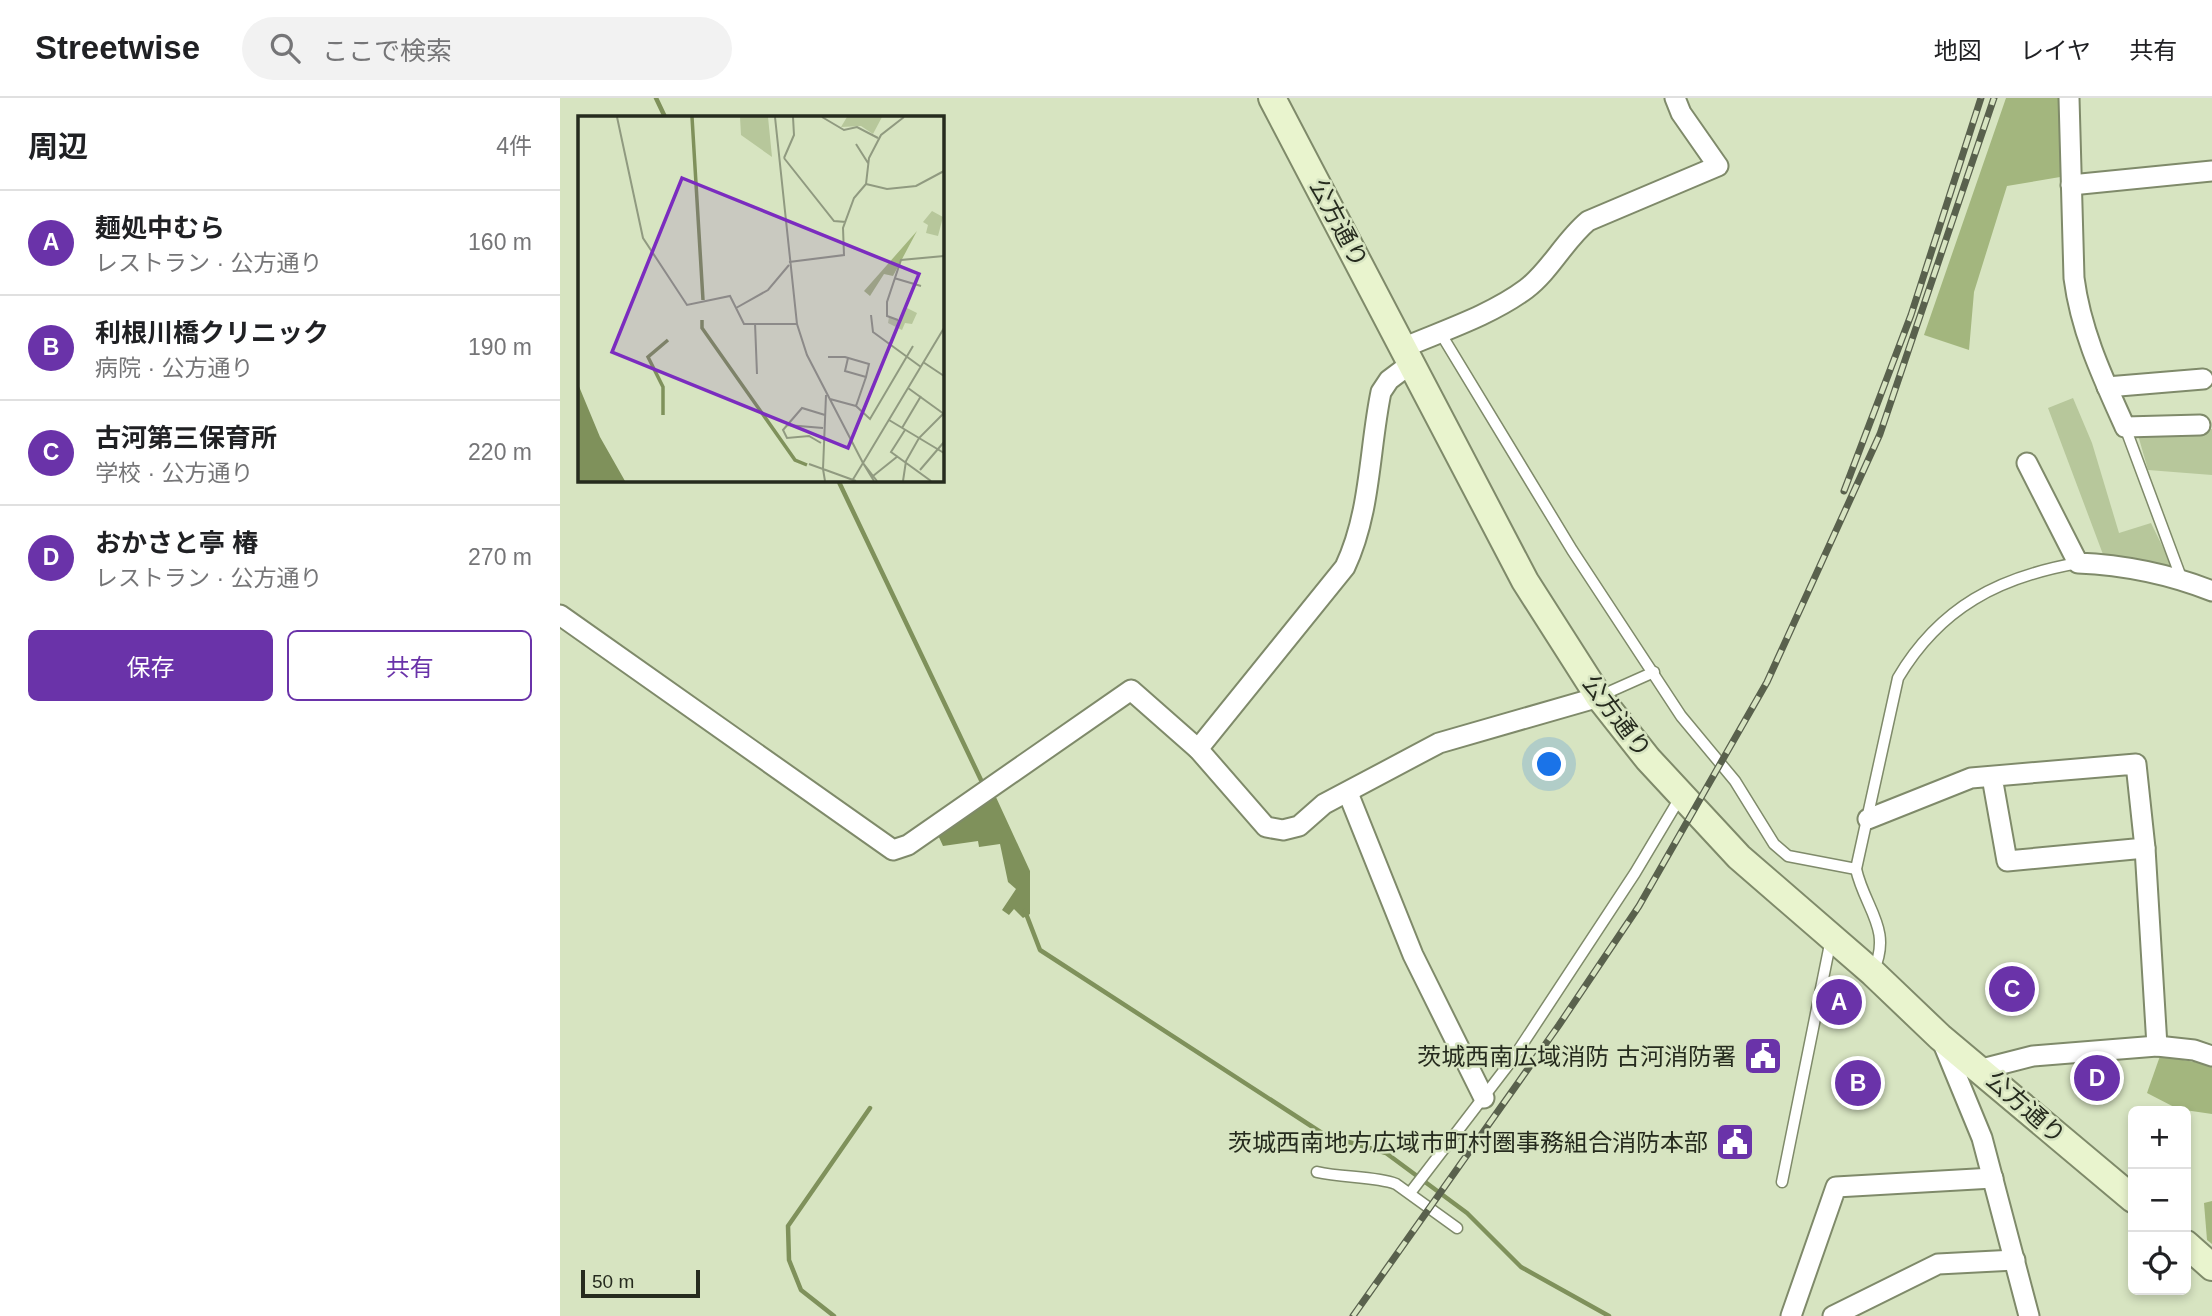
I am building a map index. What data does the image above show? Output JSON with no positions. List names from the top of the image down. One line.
{"streets":{"street":["公方通り"]},"places":{"public building":["茨城西南広域消防 古河消防署","茨城西南地方広域市町村圏事務組合消防本部"]},"scale_bar":"50 m","page":{"header":"Streetwise","search":"ここで検索","nav":["地図","レイヤ","共有"],"heading":["周辺","4件"],"list":[{"mark":"A","name":"麺処中むら","note":"レストラン · 公方通り","value":"160 m"},{"mark":"B","name":"利根川橋クリニック","note":"病院 · 公方通り","value":"190 m"},{"mark":"C","name":"古河第三保育所","note":"学校 · 公方通り","value":"220 m"},{"mark":"D","name":"おかさと亭 椿","note":"レストラン · 公方通り","value":"270 m"}],"buttons":["保存","共有"],"pins":["C","A","D","B"],"map_buttons":["+","−"],"scale":"50 m"}}
